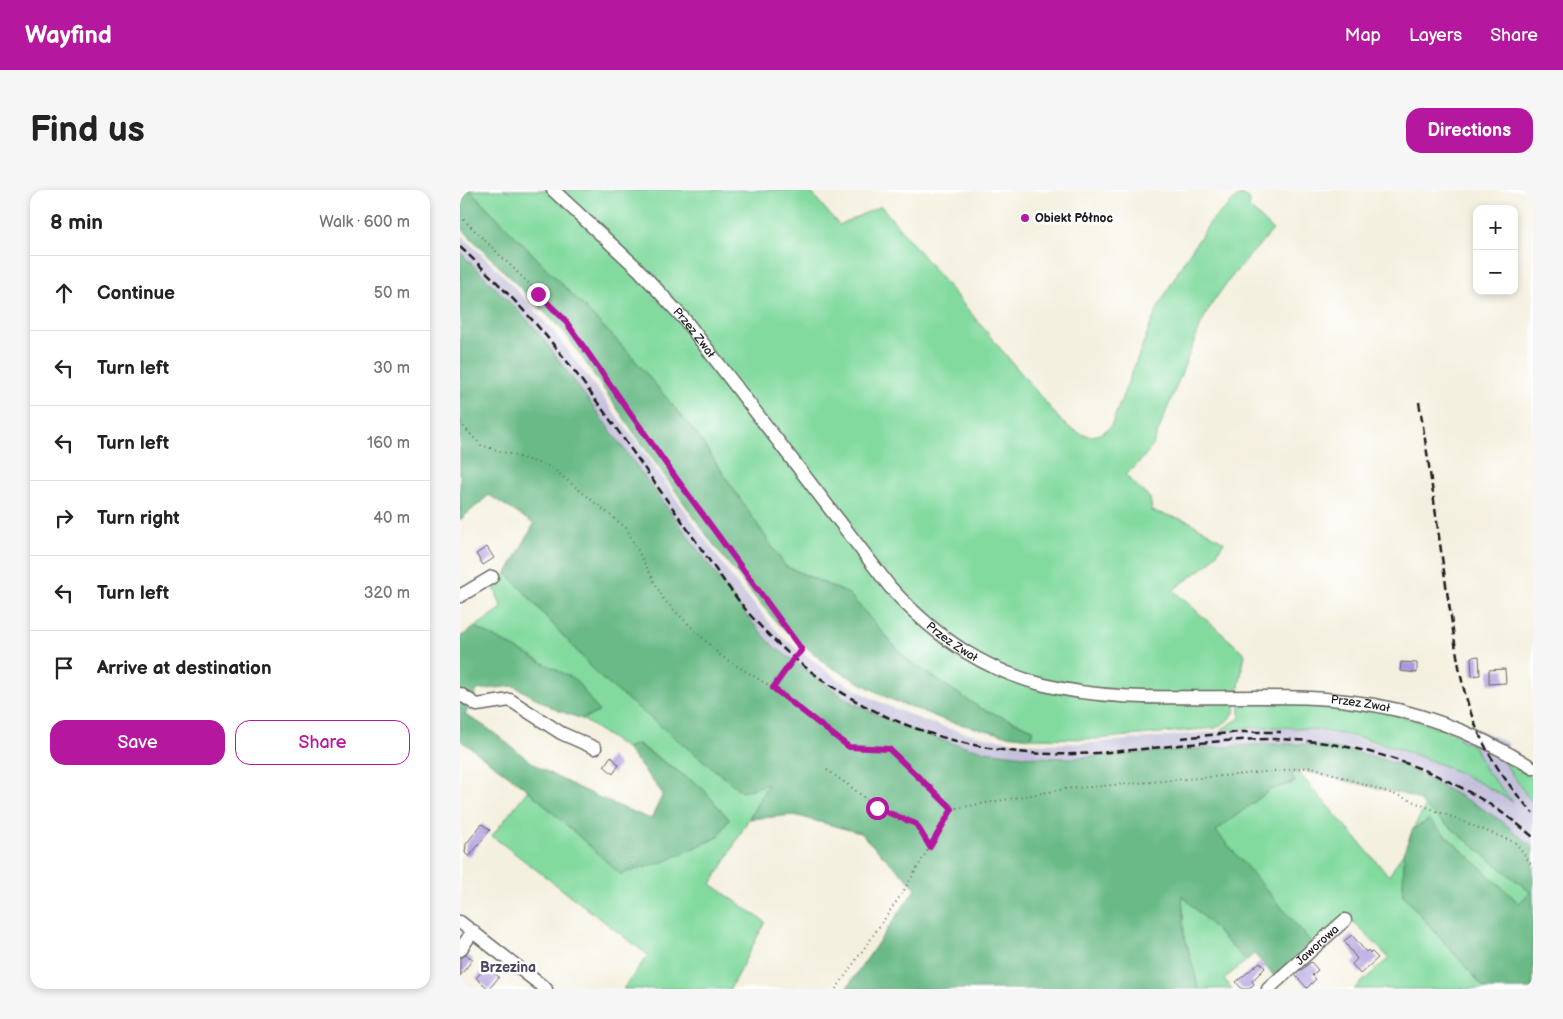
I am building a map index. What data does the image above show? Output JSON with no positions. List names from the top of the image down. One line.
{"streets":{"street":["Przez Zwał","Jaworowa"]},"districts":["Brzezina"],"places":["Obiekt Północ"],"page":{"header":"Wayfind","nav":["Map","Layers","Share"],"buttons":["Directions",["Save","Share"]],"title":"Find us","heading":["8 min","Walk · 600 m"],"map_buttons":["+","−"],"list":[["Continue","50 m"],["Turn left","30 m"],["Turn left","160 m"],["Turn right","40 m"],["Turn left","320 m"],"Arrive at destination"]}}
